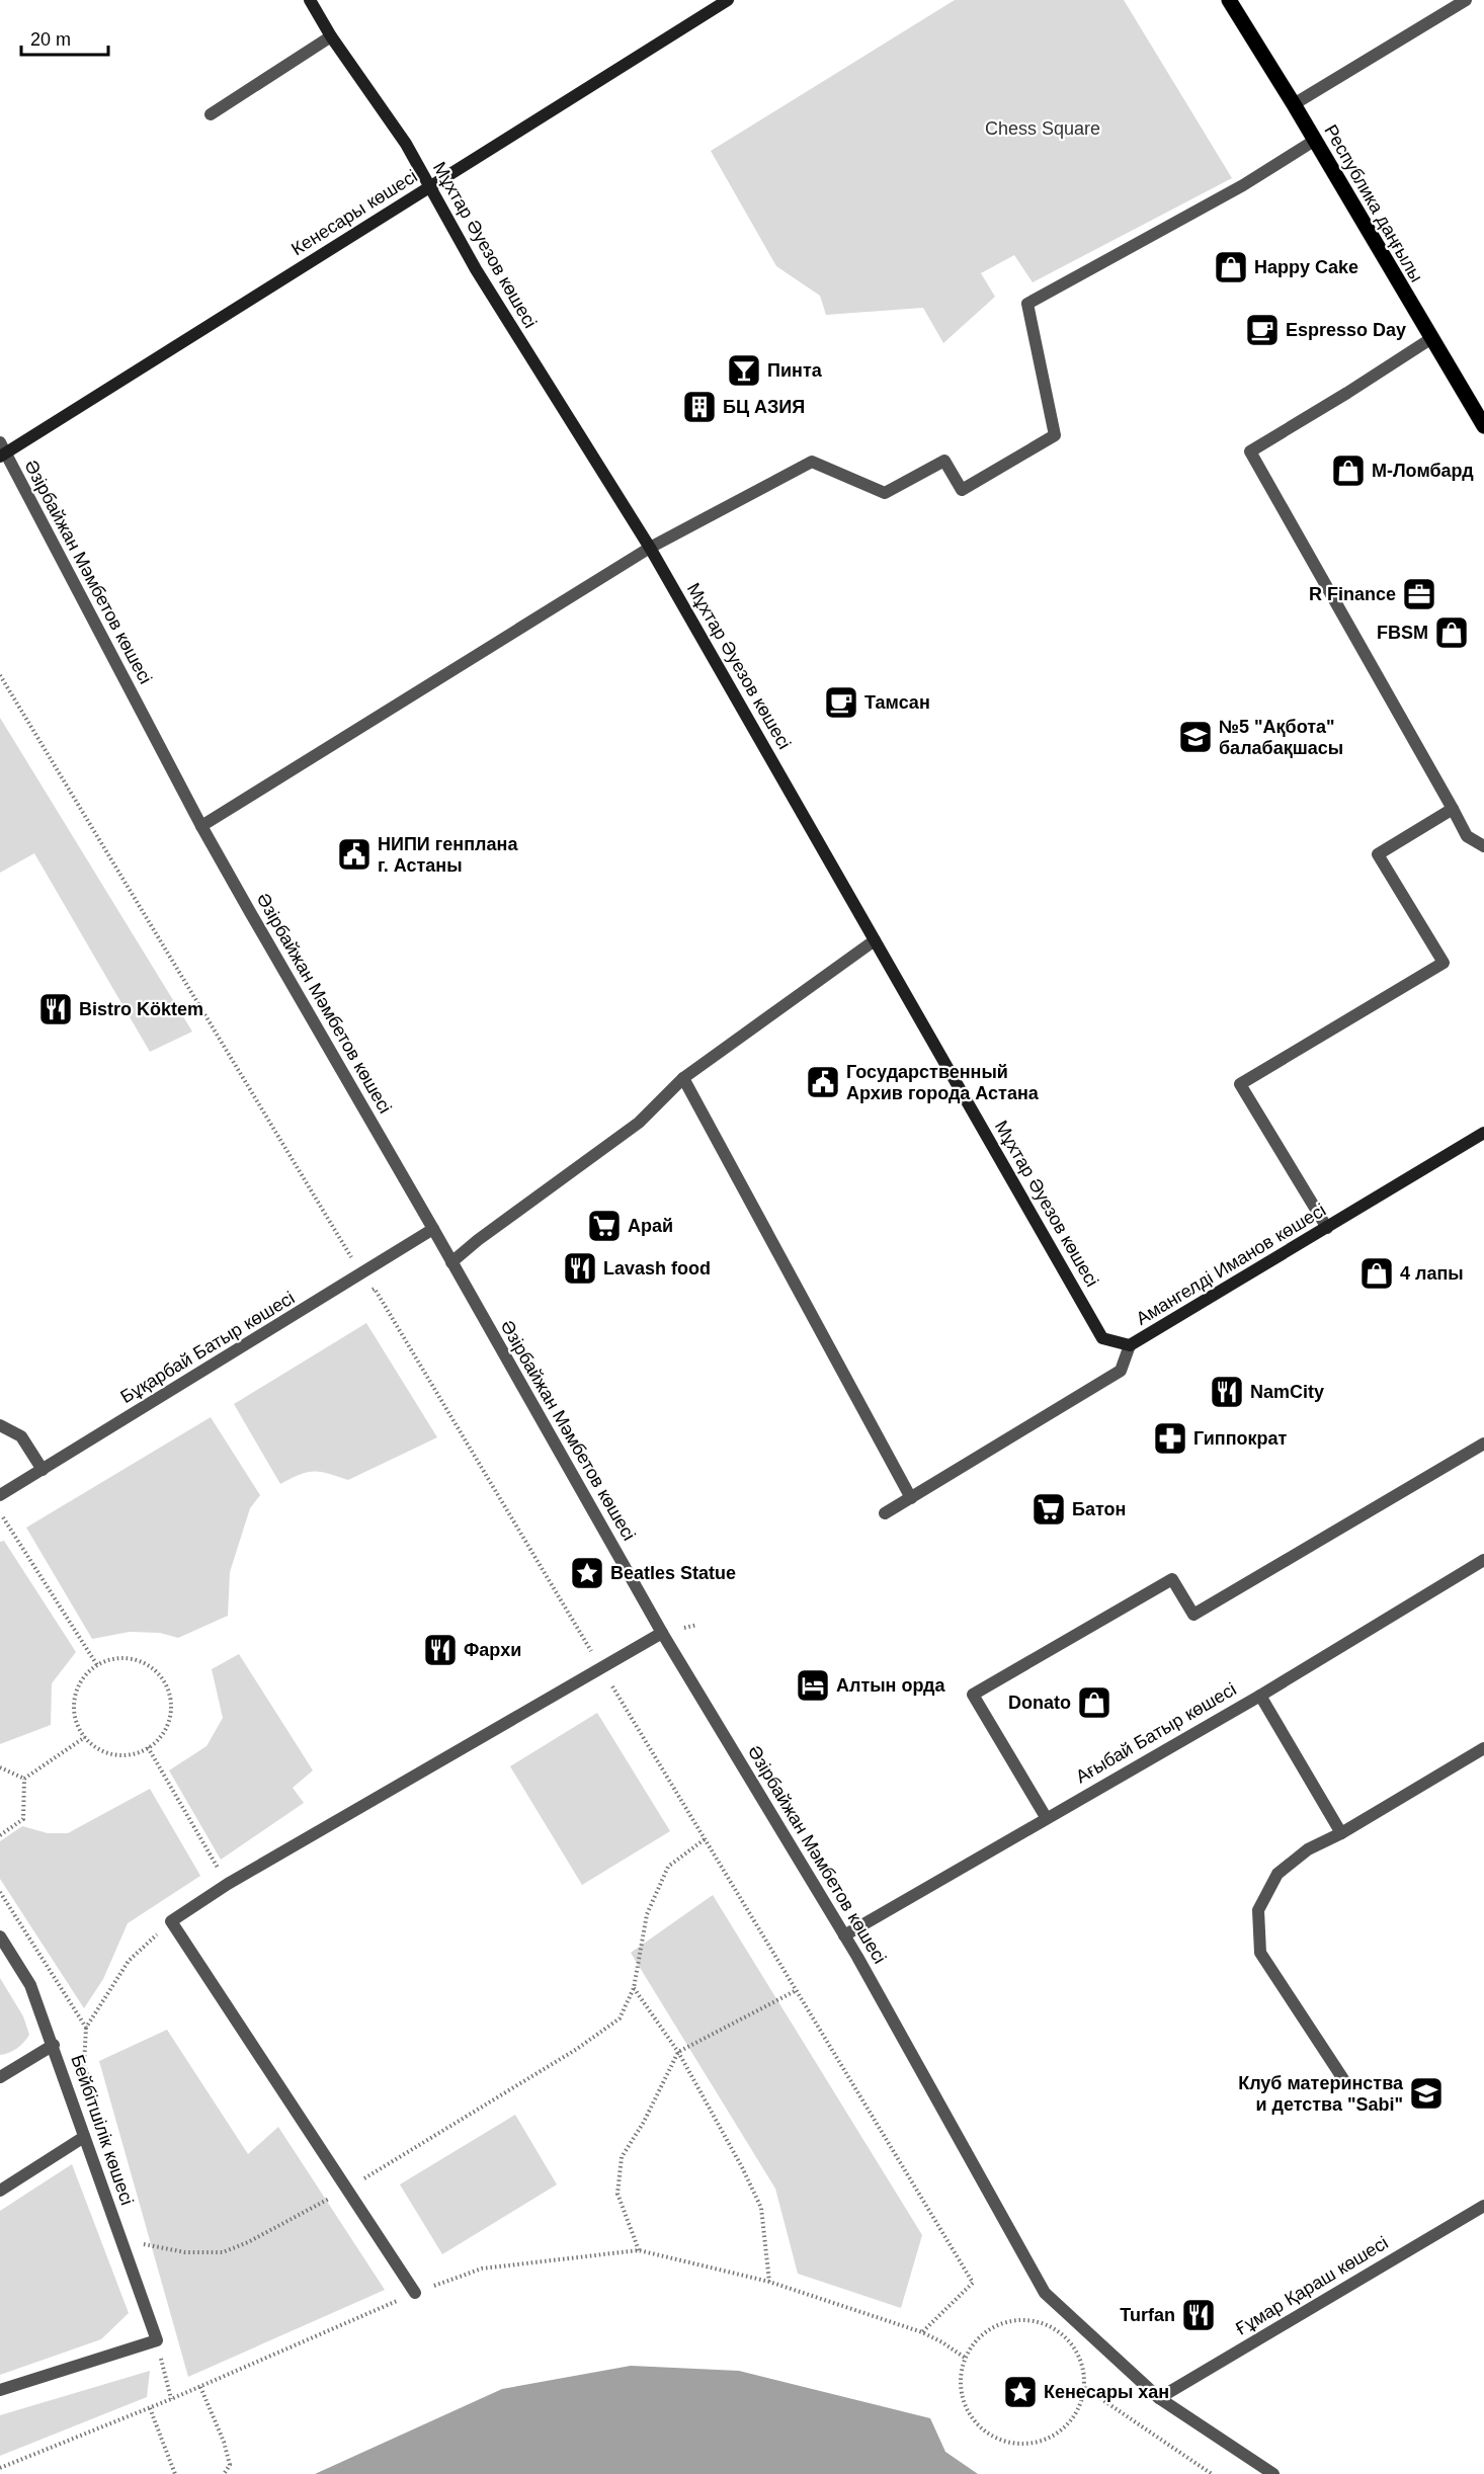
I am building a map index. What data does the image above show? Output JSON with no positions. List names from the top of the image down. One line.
{"streets":{"main road":["Республика даңғылы"],"street":["Кенесары көшесі","Мұхтар Әуезов көшесі","Әзірбайжан Мәмбетов көшесі","Амангелді Иманов көшесі","Бұқарбай Батыр көшесі","Ағыбай Батыр көшесі","Бейбітшілік көшесі","Ғұмар Қараш көшесі"]},"crossings":[["Кенесары көшесі","Мұхтар Әуезов көшесі"],["Кенесары көшесі","Әзірбайжан Мәмбетов көшесі"],["Мұхтар Әуезов көшесі","Амангелді Иманов көшесі"],["Әзірбайжан Мәмбетов көшесі","Бұқарбай Батыр көшесі"],["Әзірбайжан Мәмбетов көшесі","Ағыбай Батыр көшесі"],["Әзірбайжан Мәмбетов көшесі","Ғұмар Қараш көшесі"]],"parks":["Chess Square"],"places":{"shop":["Happy Cake","М-Ломбард","FBSM","4 лапы","Donato"],"cafe":["Espresso Day","Тамсан"],"bar":["Пинта"],"building":["БЦ АЗИЯ"],"office":["R Finance"],"school or university":["№5 \"Ақбота\" балабақшасы","Клуб материнства и детства \"Sabi\""],"public building":["НИПИ генплана г. Астаны","Государственный Архив города Астана"],"restaurant":["Bistro Köktem","Lavash food","NamCity","Фархи","Turfan"],"supermarket":["Арай","Батон"],"pharmacy":["Гиппократ"],"place":["Beatles Statue","Кенесары хан"],"hotel":["Алтын орда"]},"scale_bar":"20 m"}
